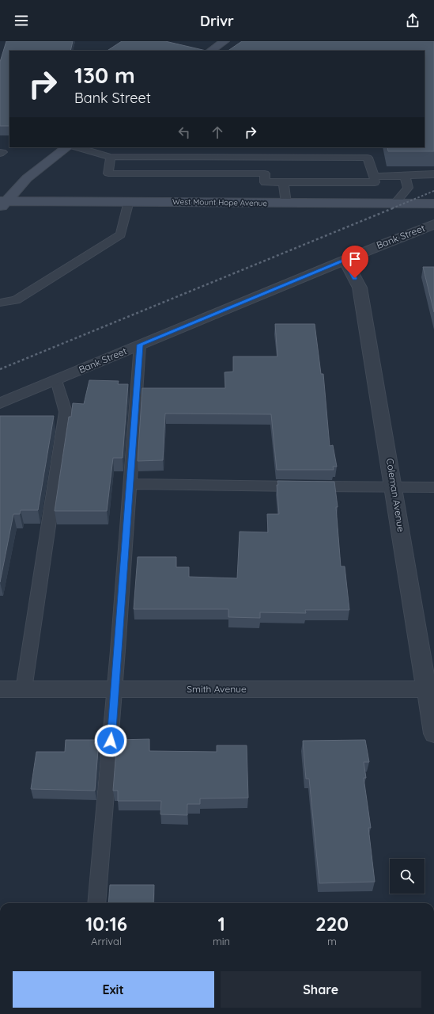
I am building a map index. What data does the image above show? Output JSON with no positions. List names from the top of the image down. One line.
{"streets":{"street":["West Mount Hope Avenue","Bank Street","Coleman Avenue","Smith Avenue"]},"crossings":[["Bank Street","Coleman Avenue"],["Coleman Avenue","Smith Avenue"]],"page":{"header":"Drivr","turn":["130 m","Bank Street"],"eta":["10:16","Arrival","1","min","220","m"],"buttons":["Exit","Share"]}}
